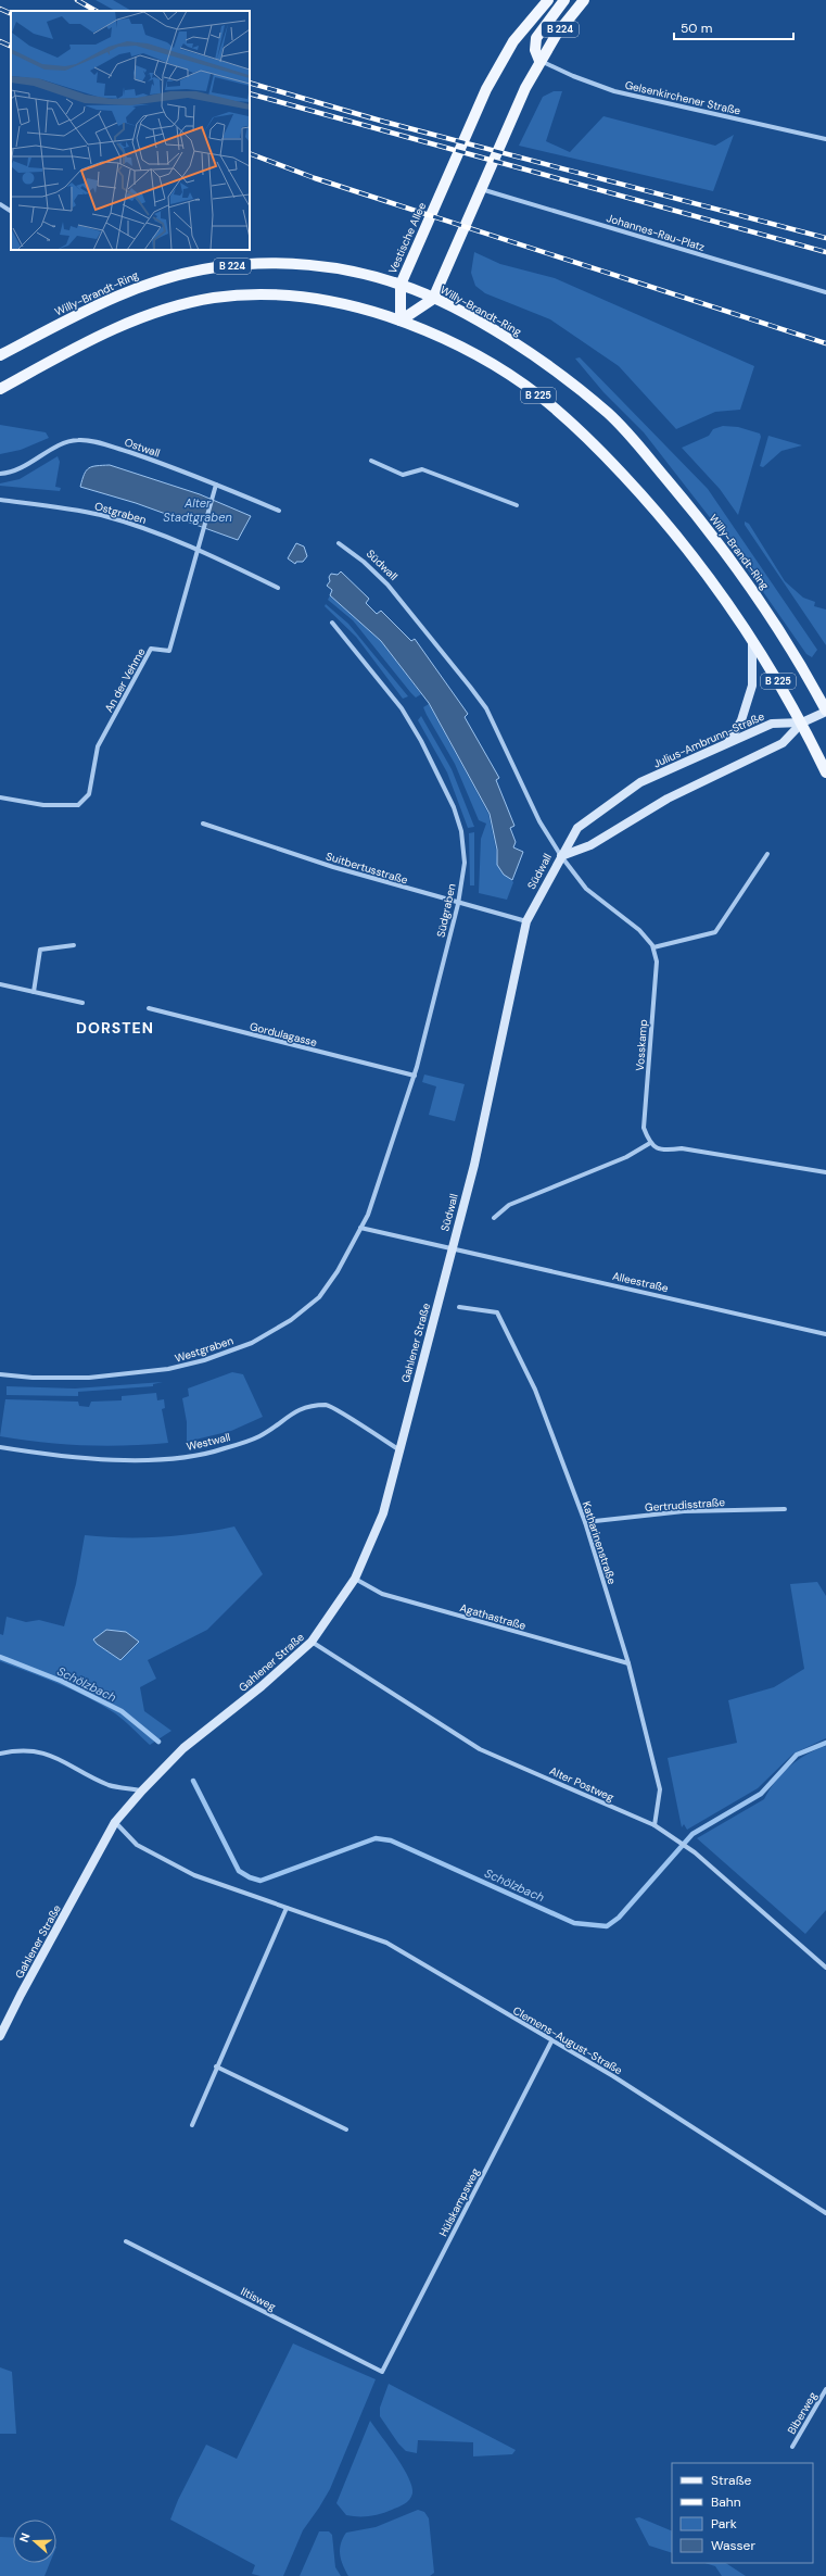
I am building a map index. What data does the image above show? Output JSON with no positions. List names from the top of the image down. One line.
{"streets":{"main road":["B 224","Vestische Allee","Willy-Brandt-Ring","B 225","Südwall","Julius-Ambrunn-Straße","Gahlener Straße"],"street":["Gelsenkirchener Straße","Johannes-Rau-Platz","Ostwall","Ostgraben","An der Vehme","Suitbertusstraße","Südgraben","Gordulagasse","Vosskamp","Alleestraße","Westgraben","Westwall","Gertrudisstraße","Katharinenstraße","Agathastraße","Alter Postweg","Clemens-August-Straße","Hülskampsweg","Iltisweg","Biberweg"]},"crossings":[["B 224","Gelsenkirchener Straße"],["B 224","Johannes-Rau-Platz"],["B 224","Willy-Brandt-Ring"],["Vestische Allee","Willy-Brandt-Ring"],["Vestische Allee","B 225"],["B 225","Julius-Ambrunn-Straße"],["Ostgraben","An der Vehme"],["Südwall","Julius-Ambrunn-Straße"],["Südwall","Suitbertusstraße"],["Südwall","Alleestraße"],["Südwall","Gahlener Straße"],["Suitbertusstraße","Südgraben"],["Südgraben","Gordulagasse"],["Südgraben","Alleestraße"],["Südgraben","Westgraben"],["Alleestraße","Gahlener Straße"],["Alleestraße","Westgraben"],["Gahlener Straße","Westwall"],["Gahlener Straße","Agathastraße"],["Gahlener Straße","Alter Postweg"],["Gahlener Straße","Clemens-August-Straße"],["Gertrudisstraße","Katharinenstraße"],["Katharinenstraße","Agathastraße"],["Katharinenstraße","Alter Postweg"],["Clemens-August-Straße","Hülskampsweg"],["Hülskampsweg","Iltisweg"]],"districts":["DORSTEN"],"water":["Alter Stadtgraben","Schölzbach"],"legend":["Straße","Bahn","Park","Wasser"],"scale_bar":"50 m","north":"left"}
